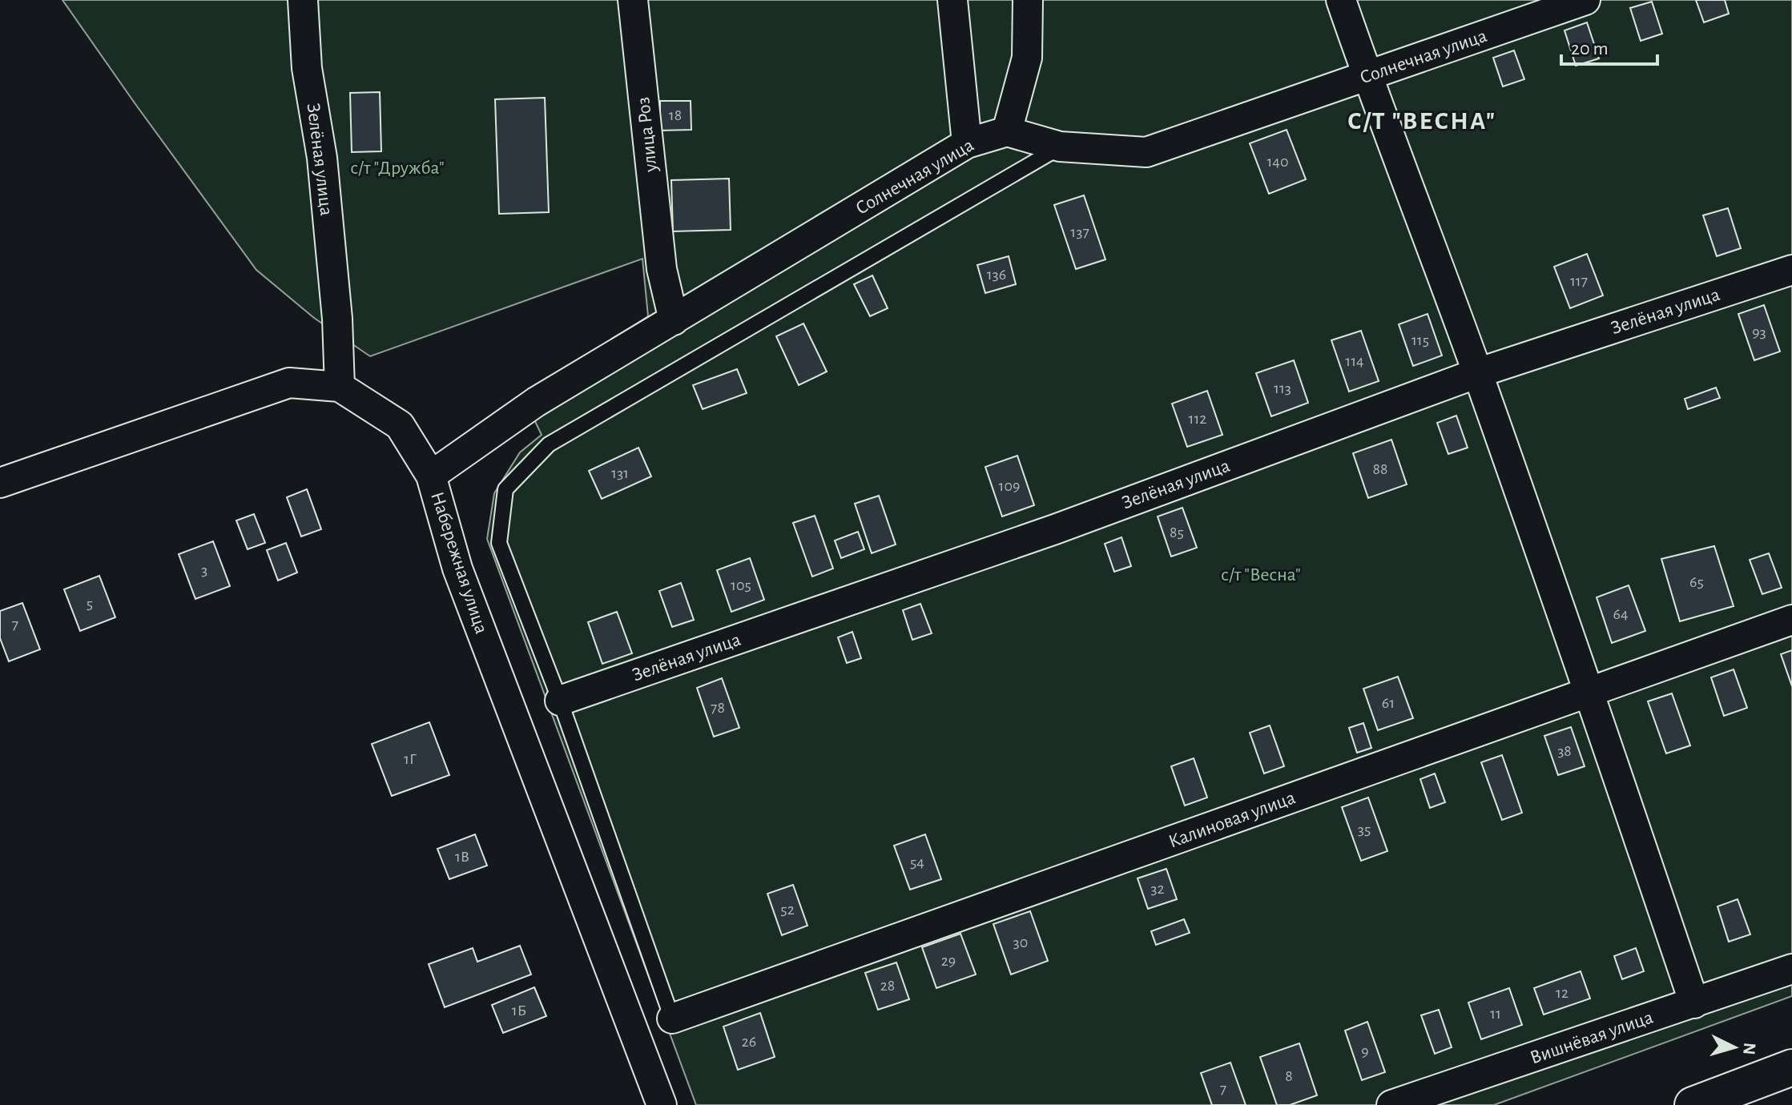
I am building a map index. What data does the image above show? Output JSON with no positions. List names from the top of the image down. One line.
{"streets":{"street":["Солнечная улица","улица Роз","Зелёная улица","Набережная улица","Калиновая улица","Вишнёвая улица"]},"crossings":[["Солнечная улица","улица Роз"],["Солнечная улица","Набережная улица"],["Зелёная улица","Набережная улица"]],"districts":["С/Т \"ВЕСНА\""],"parks":["с/т \"Дружба\"","с/т \"Весна\""],"house_numbers":["18","140","137","136","117","93","115","114","113","112","88","131","109","85","3","65","105","5","64","7","61","78","38","1Г","35","1В","54","32","52","30","29","28","12","1Б","11","26","9","8","7"],"scale_bar":"20 m","north":"right"}
